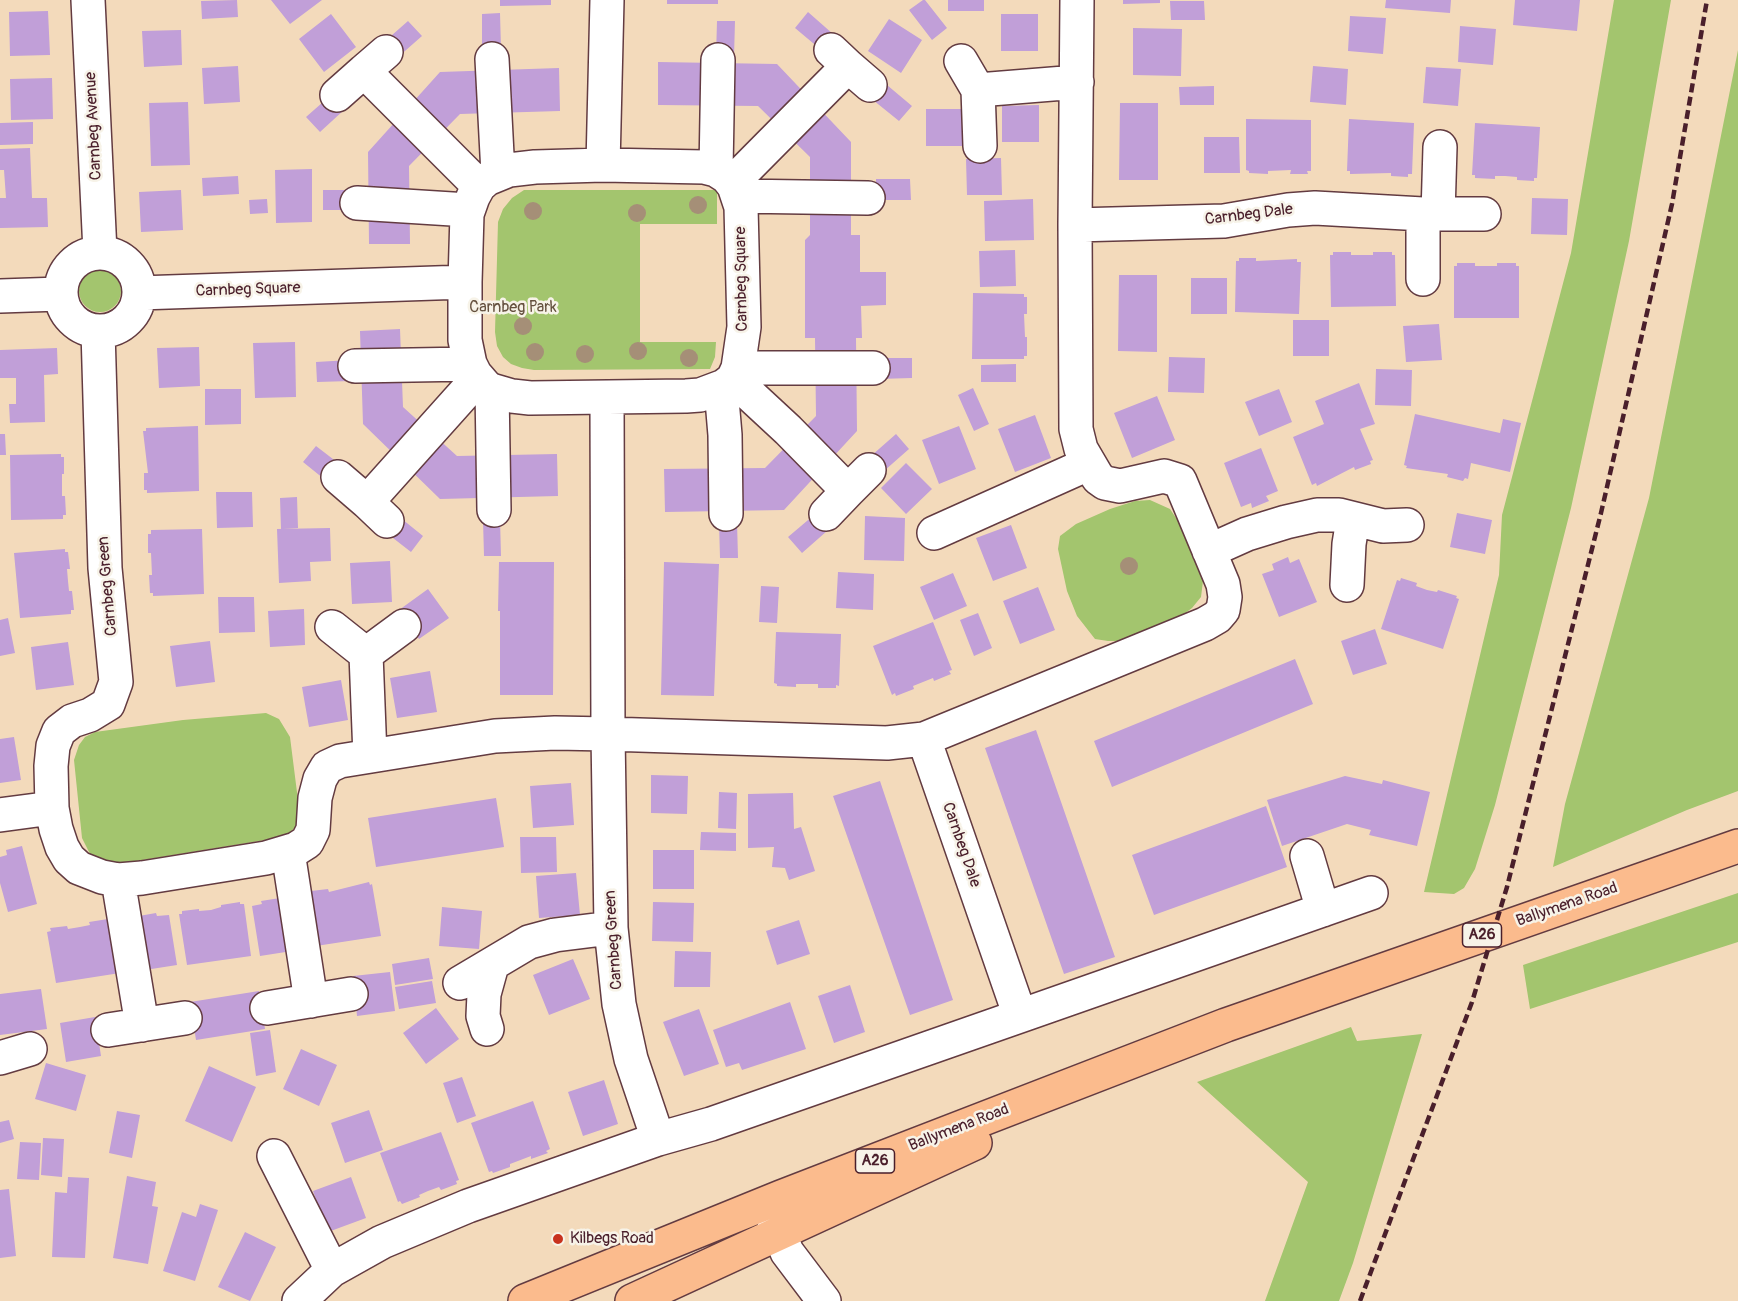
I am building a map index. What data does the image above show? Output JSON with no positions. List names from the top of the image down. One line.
{"streets":{"highway":["Ballymena Road","A26"],"street":["Carnbeg Avenue","Carnbeg Dale","Carnbeg Square","Carnbeg Green"]},"crossings":[["Carnbeg Avenue","Carnbeg Square"],["Carnbeg Avenue","Carnbeg Green"],["Carnbeg Dale","Carnbeg Green"],["Carnbeg Square","Carnbeg Green"]],"parks":["Carnbeg Park"],"places":["Kilbegs Road"]}
